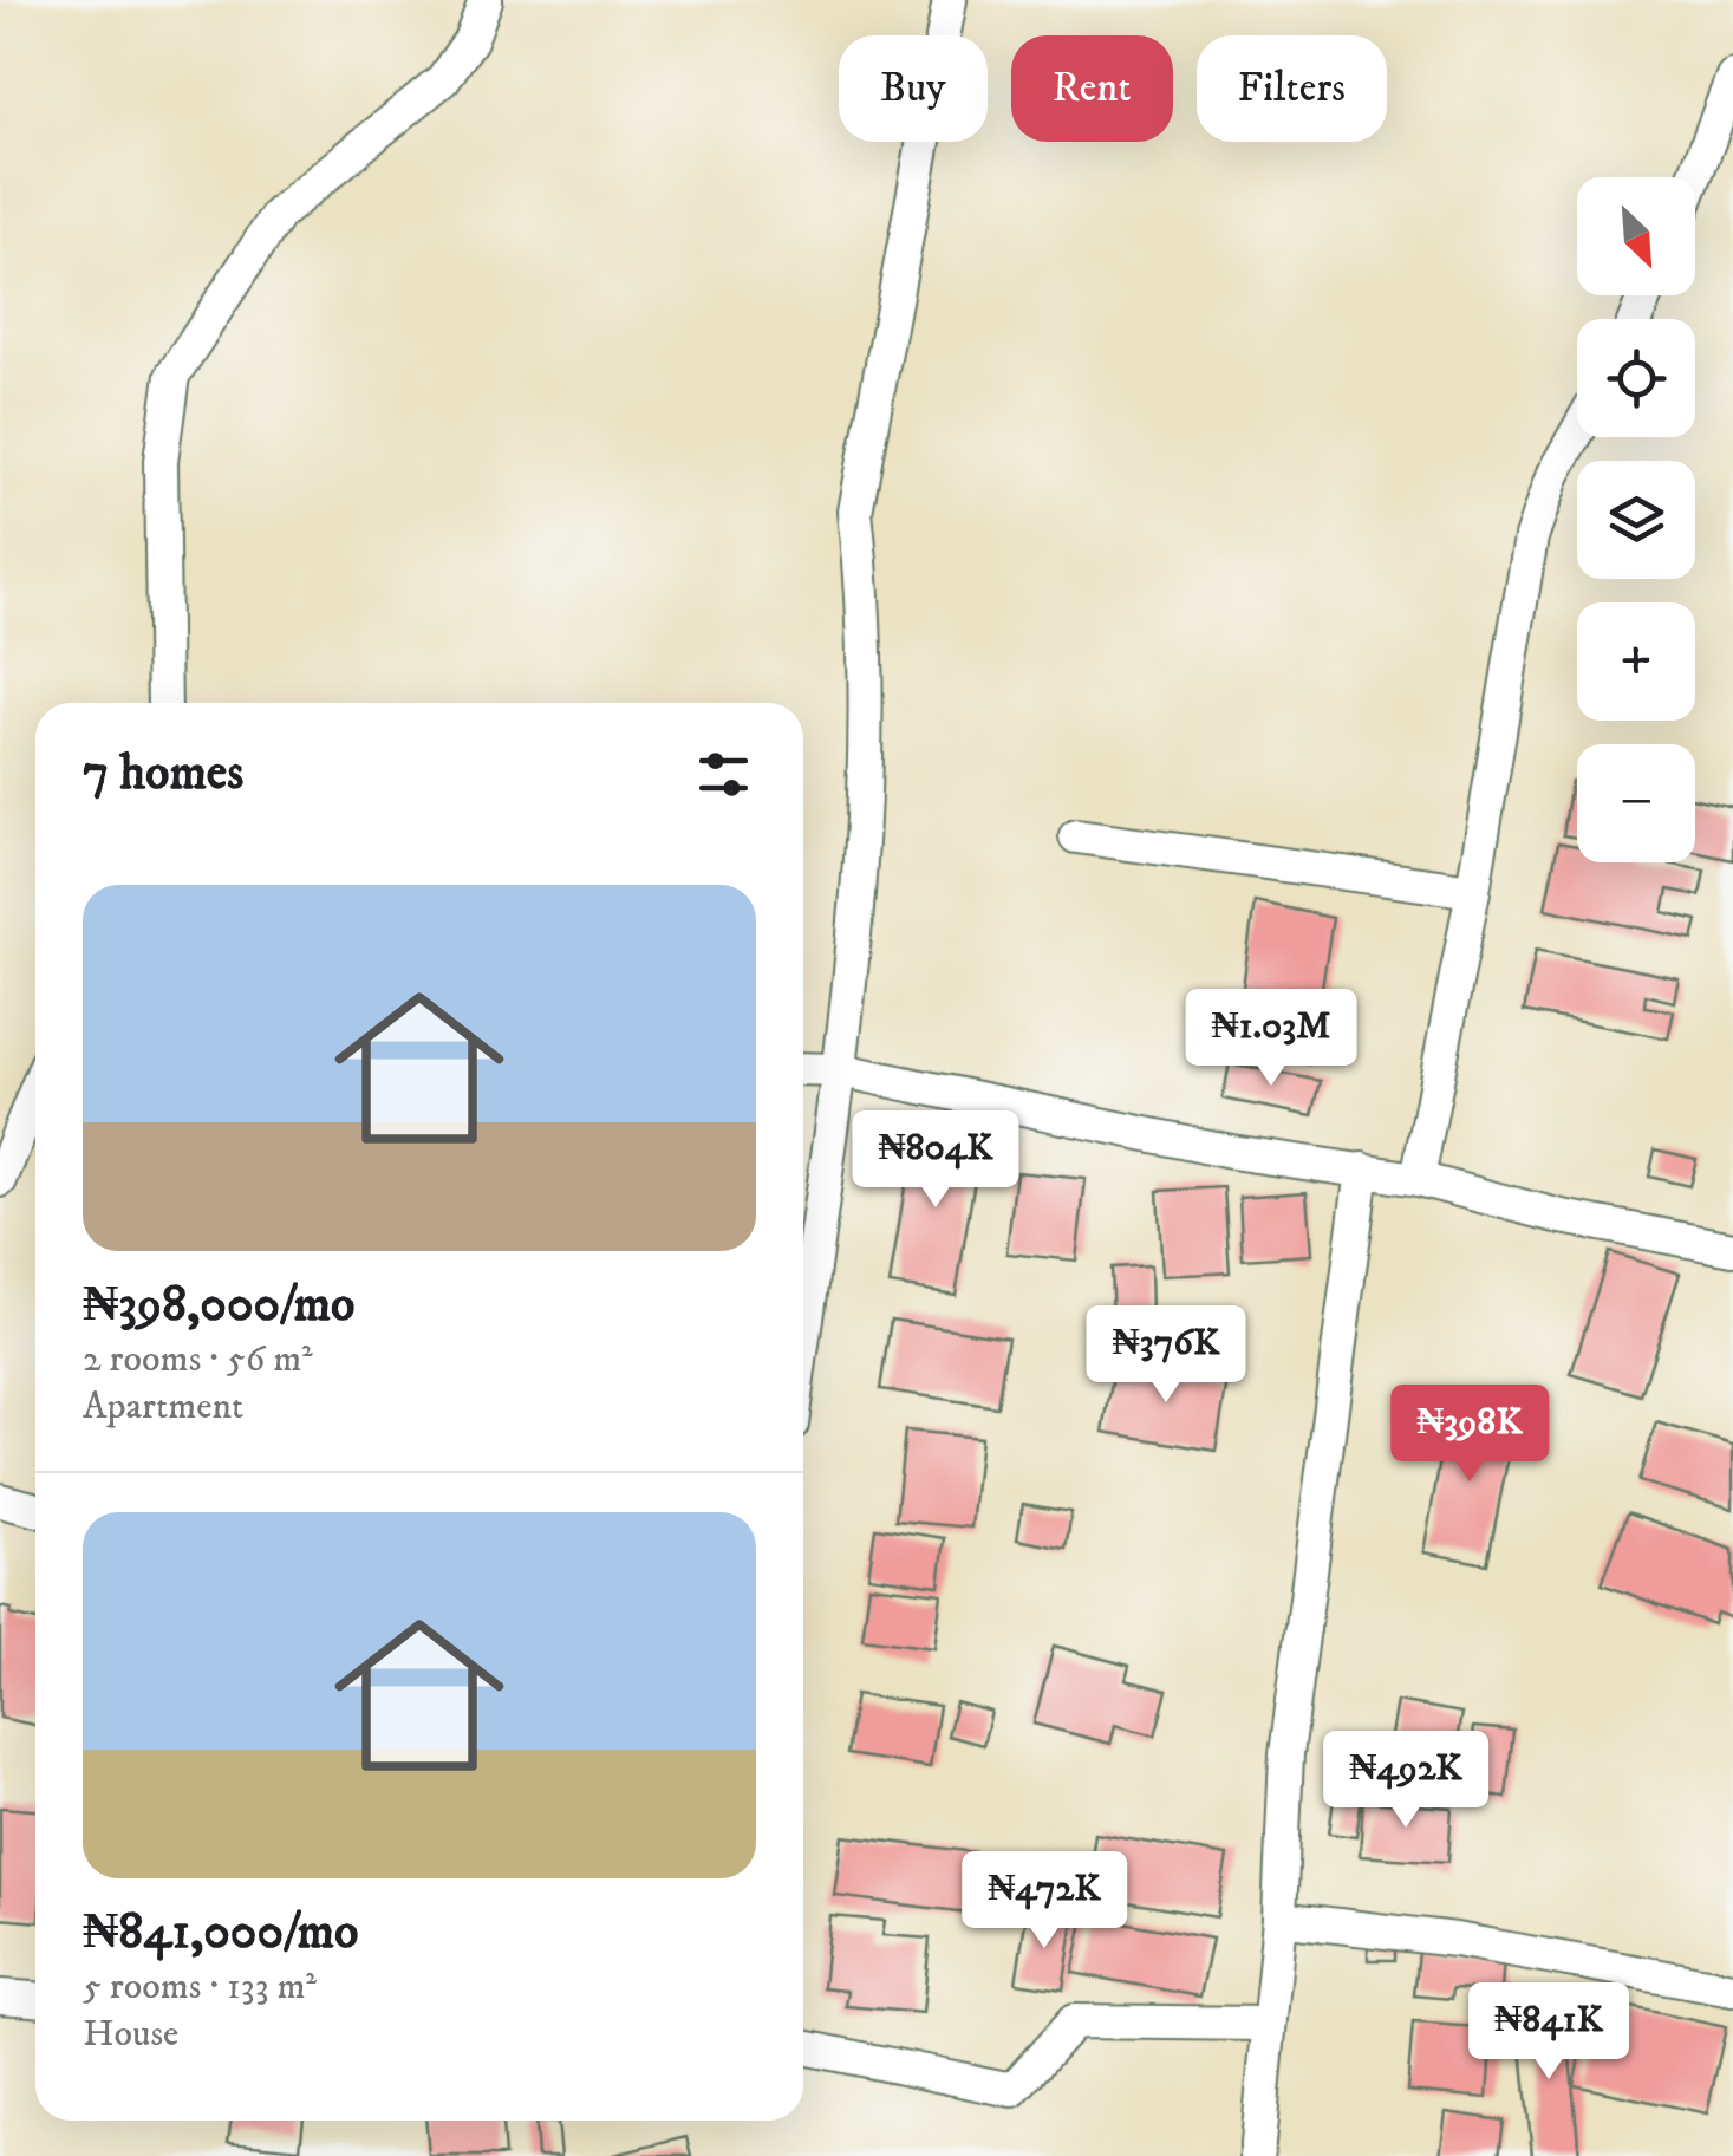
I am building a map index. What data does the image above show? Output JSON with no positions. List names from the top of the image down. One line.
{"north":"bottom right","page":{"chip":["Buy","Rent","Filters"],"map_buttons":["+","−"],"heading":"7 homes","list":[{"name":"₦398,000/mo","note":"2 rooms · 56 m² · Apartment"},{"name":"₦841,000/mo","note":"5 rooms · 133 m² · House"}],"price":["₦1.03M","₦804K","₦376K","₦398K","₦492K","₦472K","₦841K"]}}
